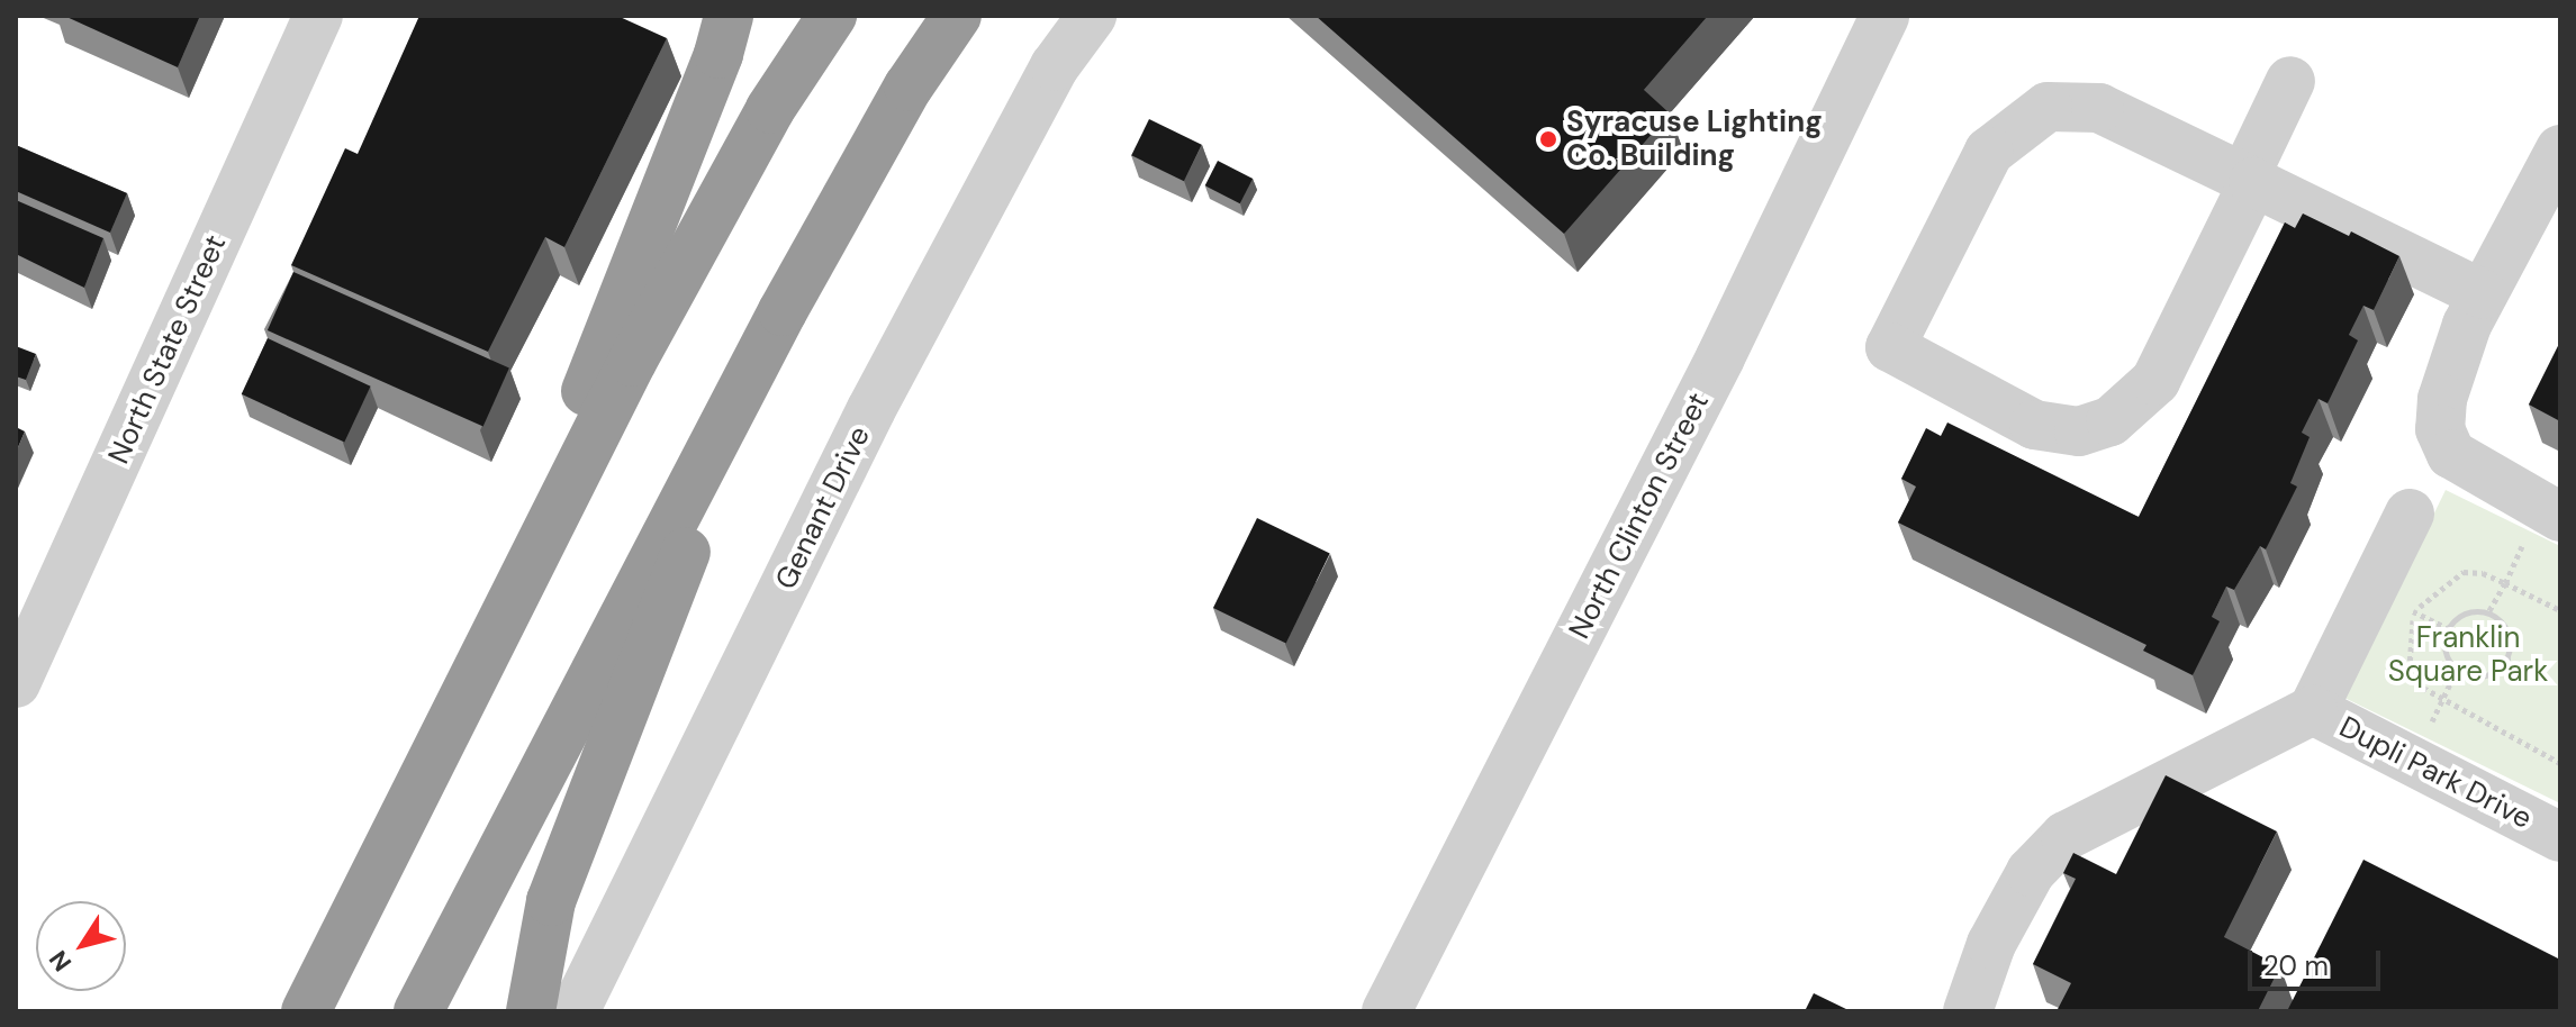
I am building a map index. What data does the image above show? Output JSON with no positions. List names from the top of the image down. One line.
{"streets":{"street":["North State Street","Genant Drive","North Clinton Street","Dupli Park Drive"]},"parks":["Franklin Square Park"],"places":["Syracuse Lighting Co. Building"],"scale_bar":"20 m","north":"bottom left"}
